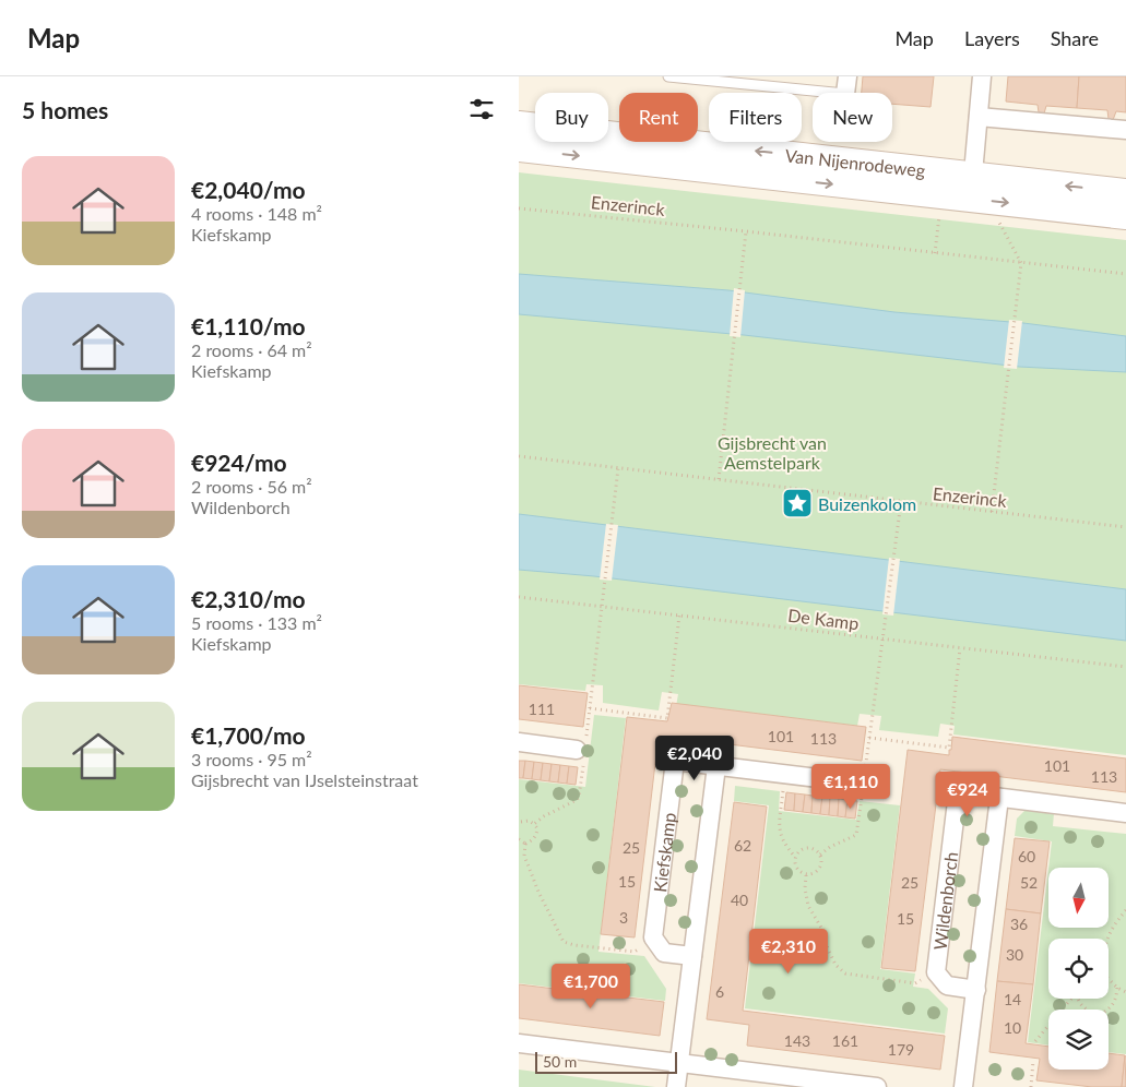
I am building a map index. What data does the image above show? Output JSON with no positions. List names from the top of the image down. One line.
{"streets":{"main road":["Van Nijenrodeweg"],"street":["Kiefskamp","Wildenborch"],"path":["Enzerinck","De Kamp"]},"parks":["Gijsbrecht van Aemstelpark"],"places":{"place":["Buizenkolom"]},"house_numbers":["111","101","113","101","113","62","25","60","15","25","52","40","3","15","36","30","6","14","10","143","161","179"],"scale_bar":"50 m","north":"bottom","page":{"header":"Map","nav":["Map","Layers","Share"],"heading":"5 homes","chip":["Buy","Rent","Filters","New"],"list":[{"name":"€2,040/mo","note":"4 rooms · 148 m² · Kiefskamp"},{"name":"€1,110/mo","note":"2 rooms · 64 m² · Kiefskamp"},{"name":"€924/mo","note":"2 rooms · 56 m² · Wildenborch"},{"name":"€2,310/mo","note":"5 rooms · 133 m² · Kiefskamp"},{"name":"€1,700/mo","note":"3 rooms · 95 m² · Gijsbrecht van IJselsteinstraat"}],"price":["€2,040","€1,110","€924","€2,310","€1,700"],"scale":"50 m"}}
